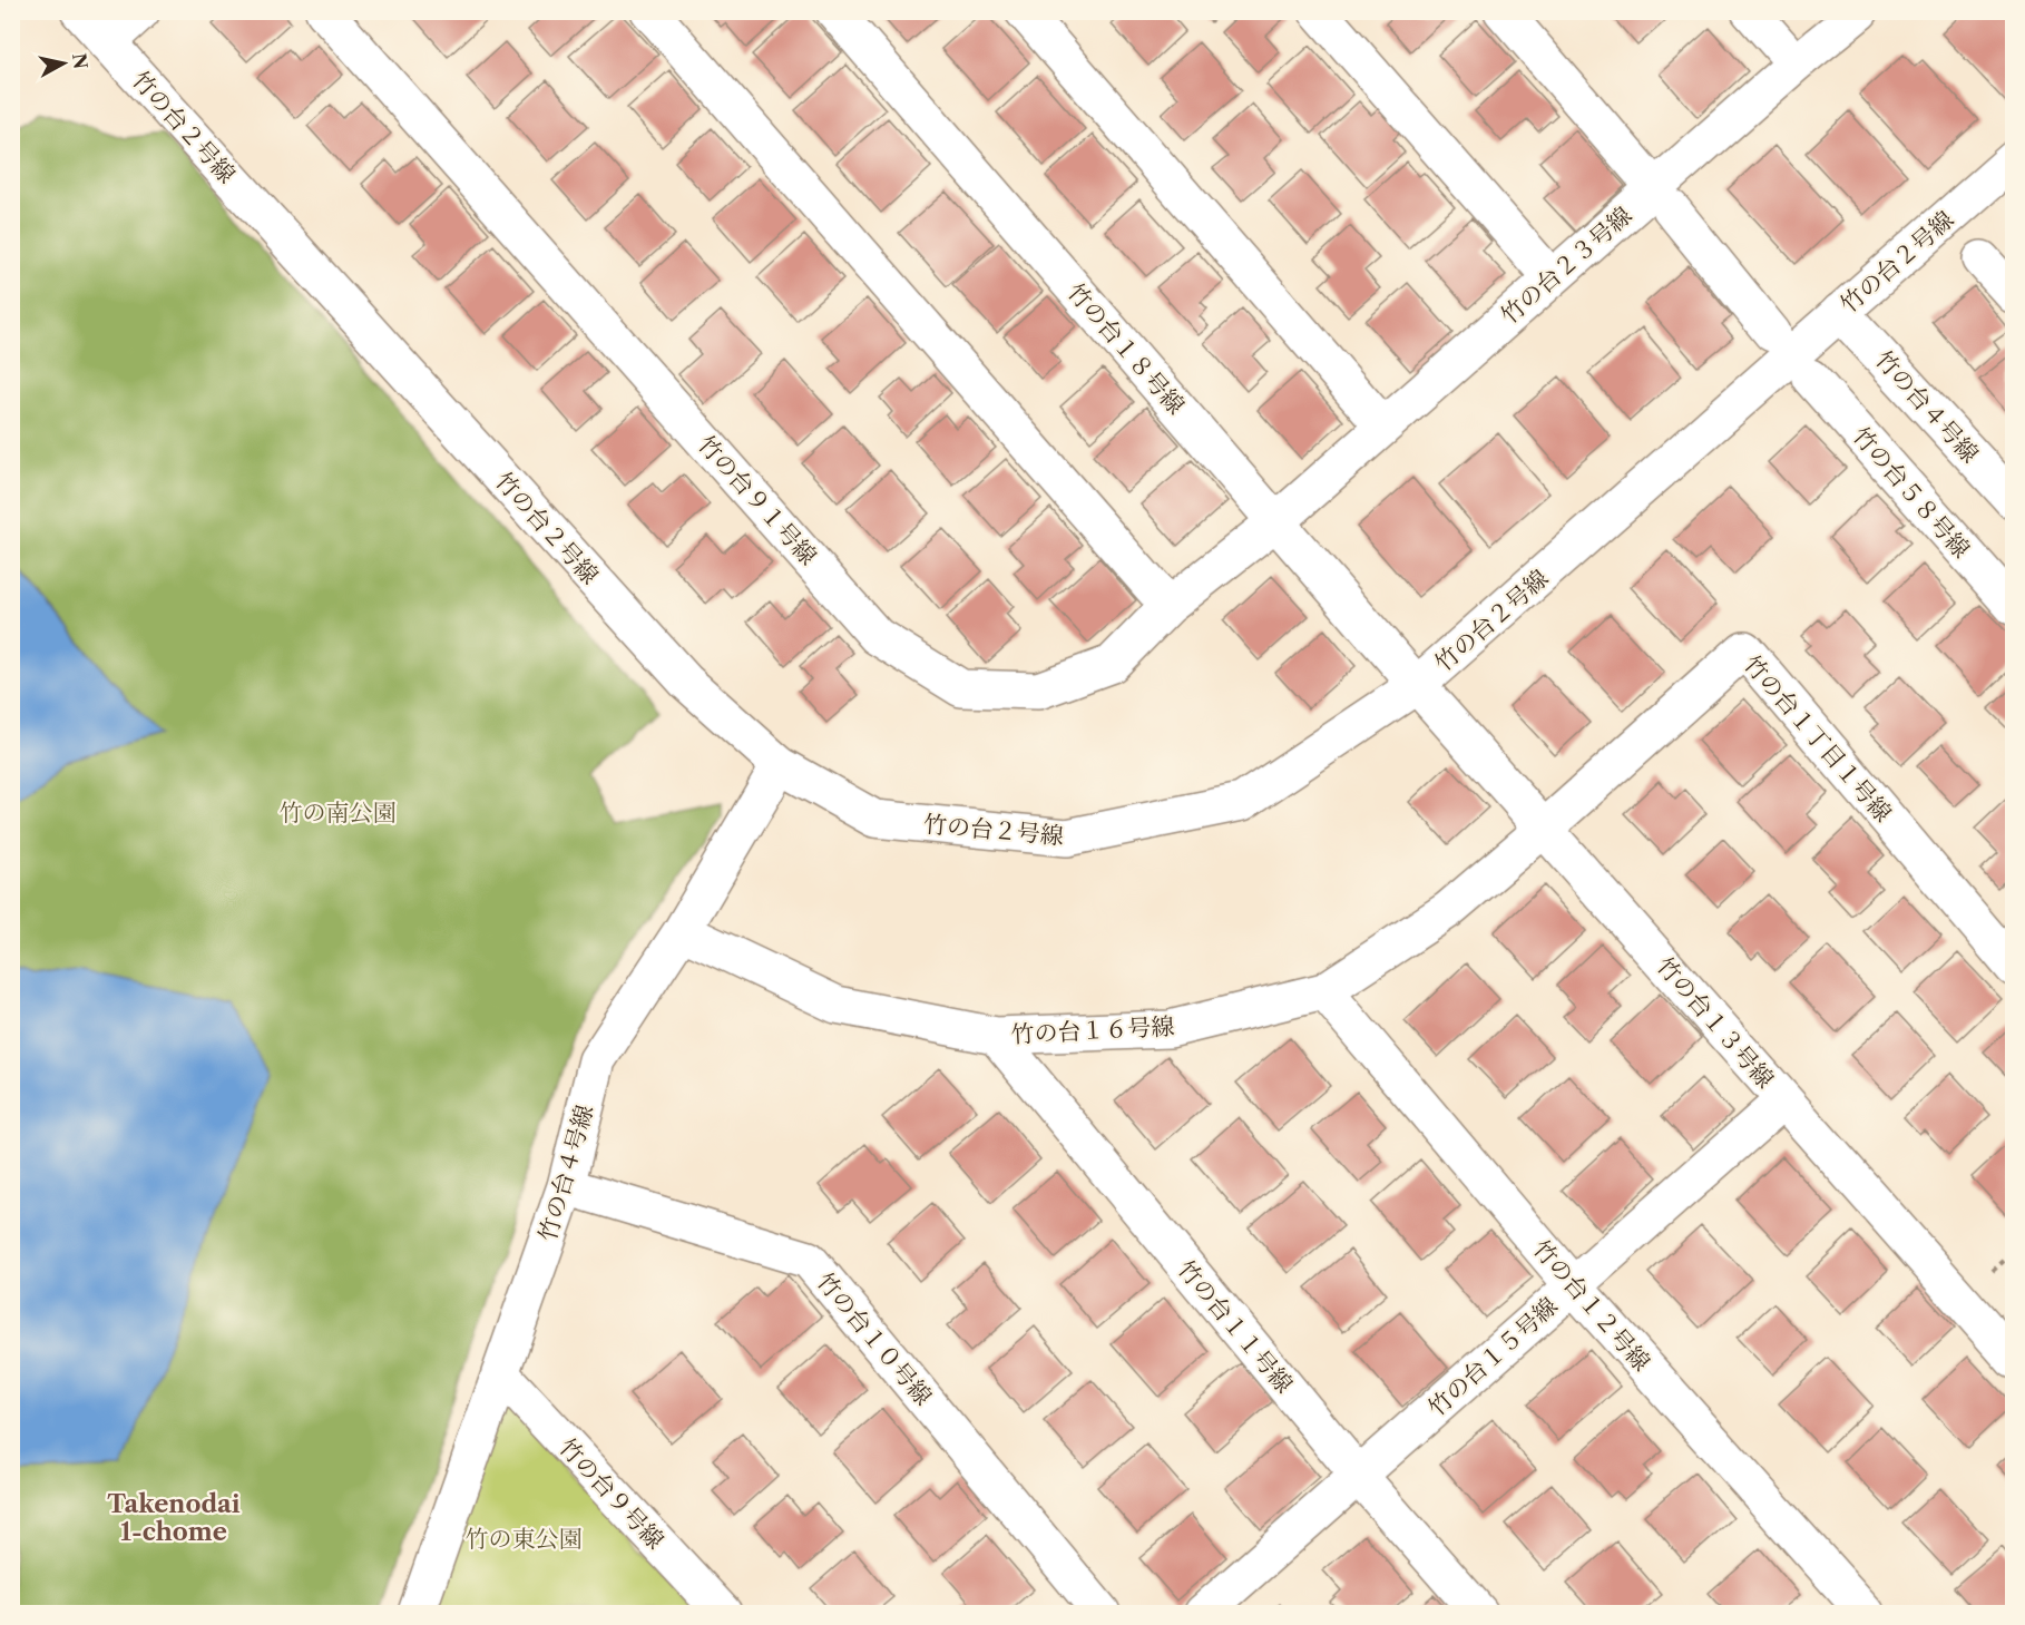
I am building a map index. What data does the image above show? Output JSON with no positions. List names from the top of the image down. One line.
{"streets":{"street":["竹の台２号線","竹の台２３号線","竹の台１８号線","竹の台４号線","竹の台５８号線","竹の台９１号線","竹の台１丁目１号線","竹の台１３号線","竹の台１６号線","竹の台１２号線","竹の台１１号線","竹の台１０号線","竹の台１５号線","竹の台９号線"]},"crossings":[["竹の台２号線","竹の台１８号線"],["竹の台２号線","竹の台４号線"],["竹の台２号線","竹の台１３号線"],["竹の台２３号線","竹の台１８号線"],["竹の台２３号線","竹の台９１号線"],["竹の台１８号線","竹の台９１号線"],["竹の台１８号線","竹の台１３号線"],["竹の台４号線","竹の台１６号線"],["竹の台４号線","竹の台１０号線"],["竹の台４号線","竹の台９号線"],["竹の台１丁目１号線","竹の台１３号線"],["竹の台１丁目１号線","竹の台１６号線"],["竹の台１３号線","竹の台１６号線"],["竹の台１３号線","竹の台１５号線"],["竹の台１６号線","竹の台１２号線"],["竹の台１６号線","竹の台１１号線"],["竹の台１２号線","竹の台１５号線"],["竹の台１１号線","竹の台１５号線"]],"districts":["Takenodai 1-chome"],"parks":["竹の南公園","竹の東公園"],"north":"right"}
